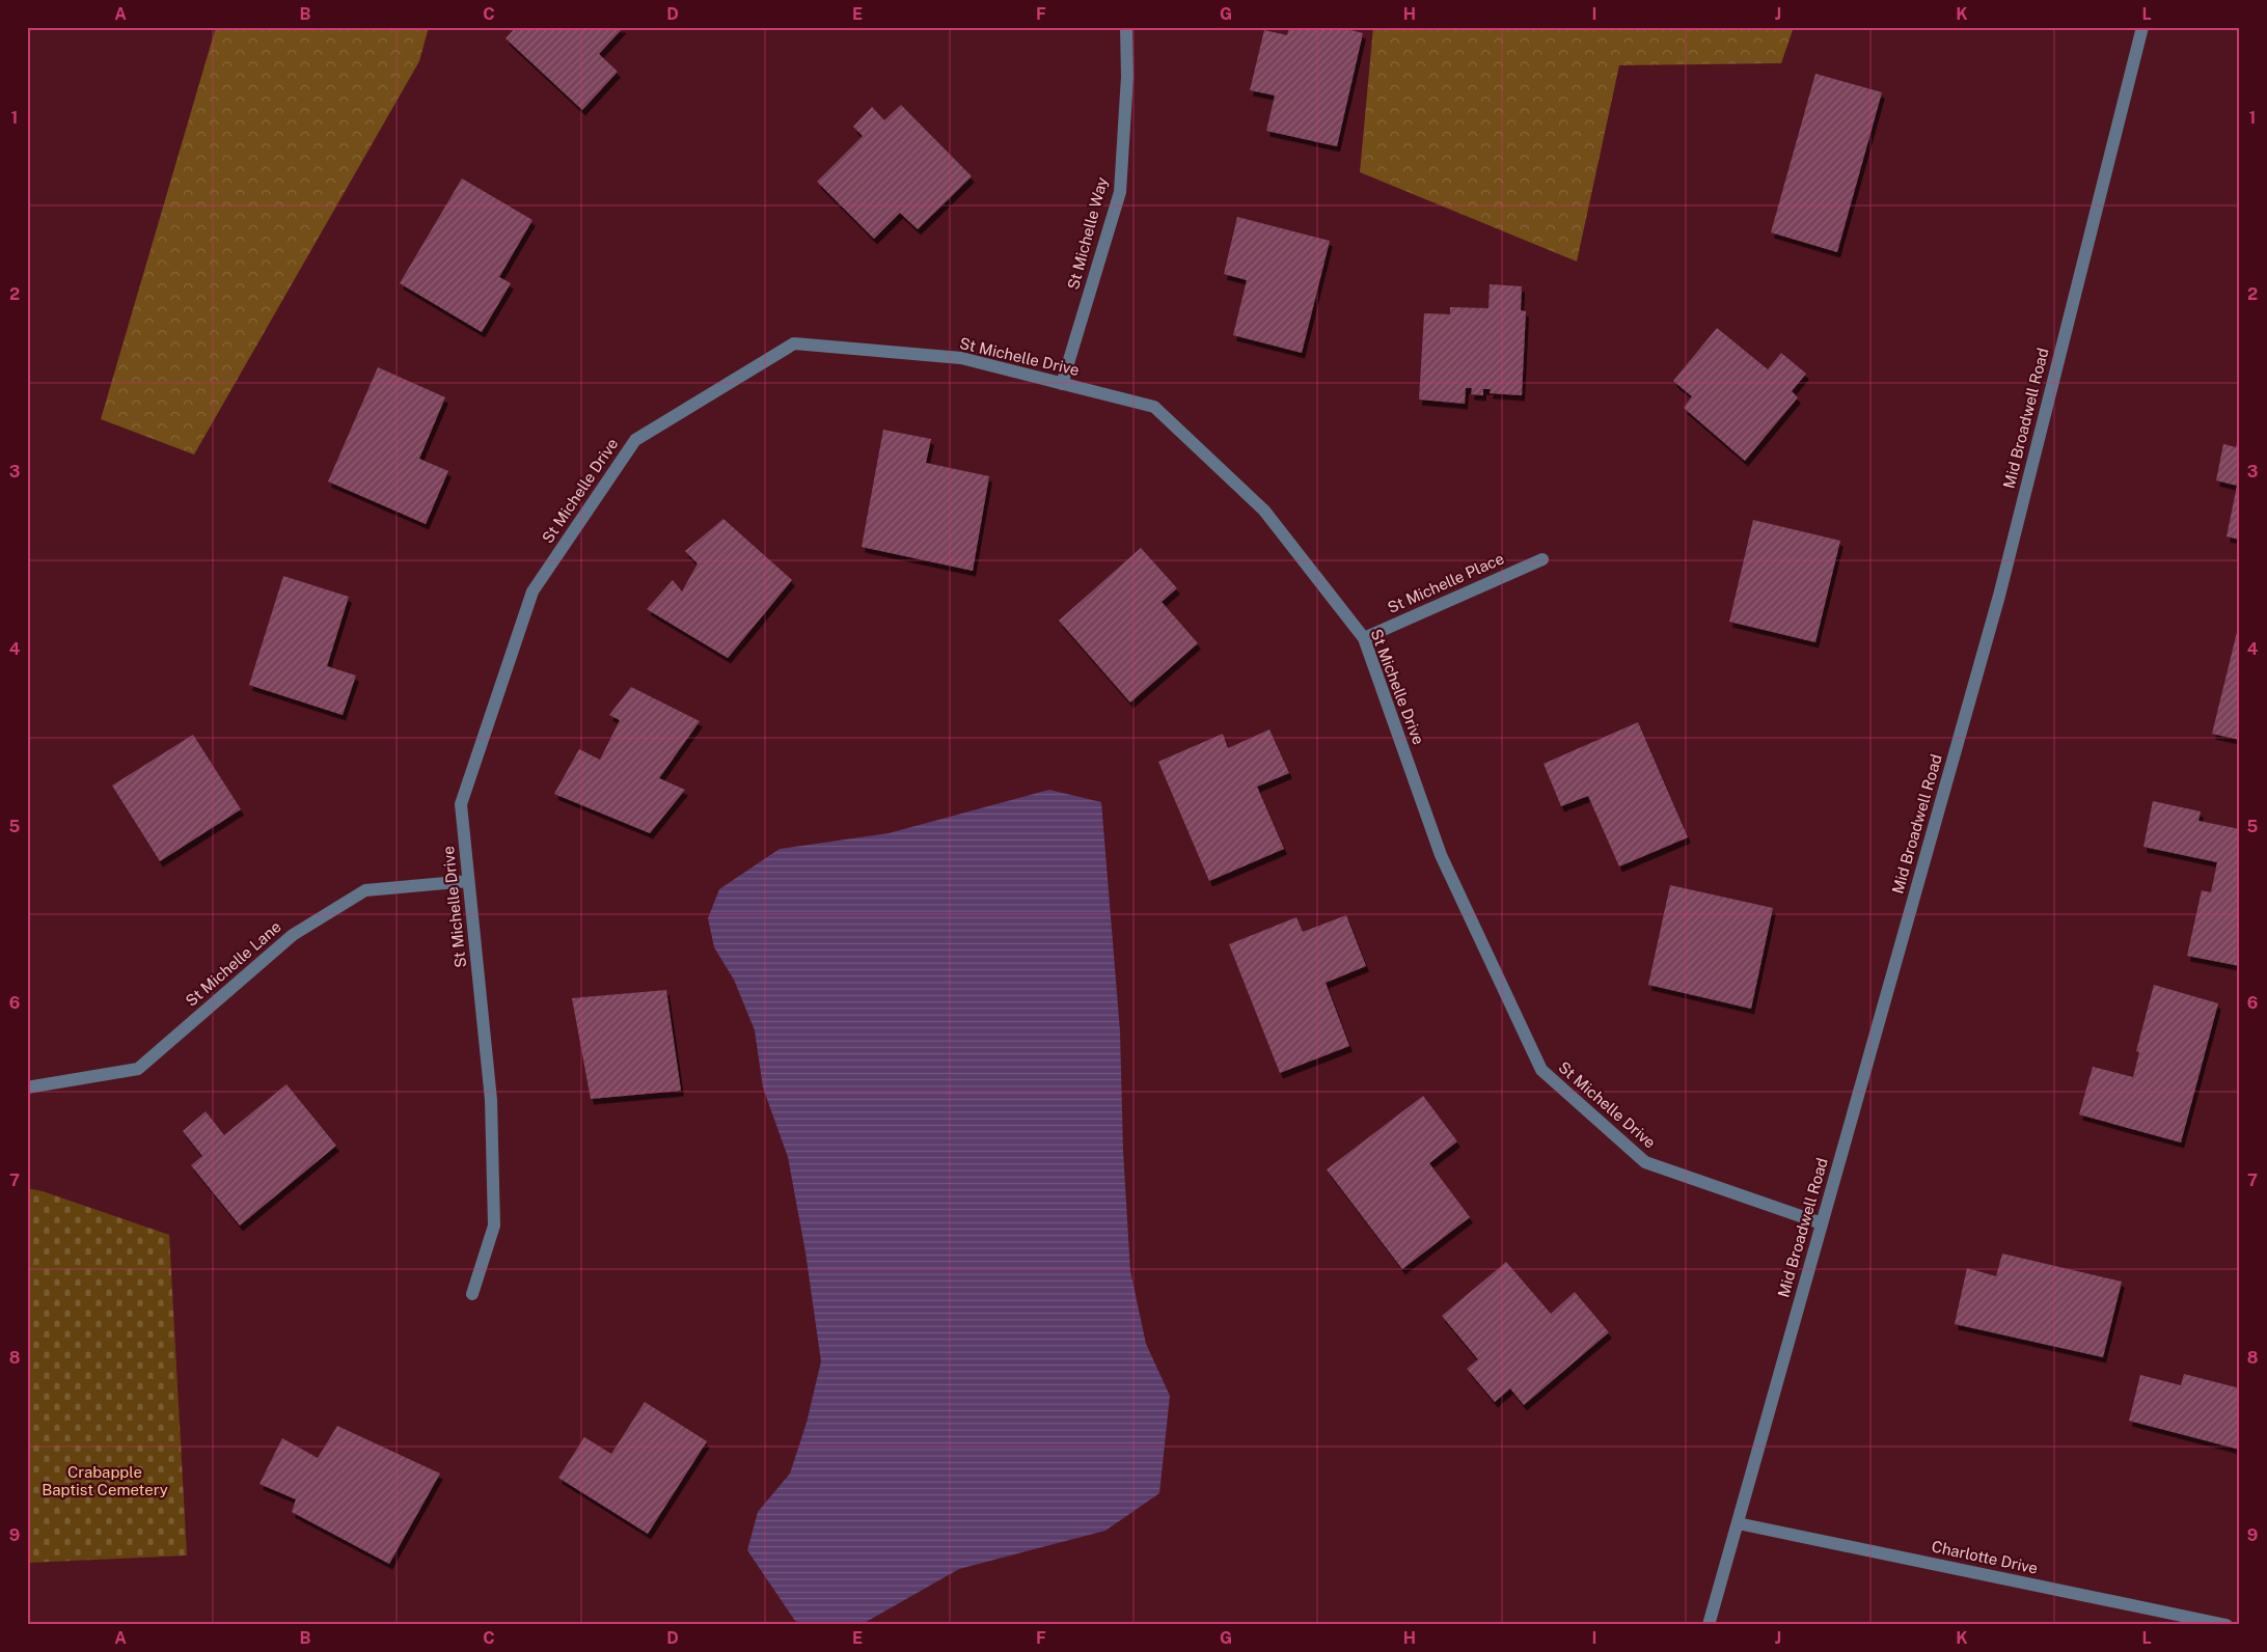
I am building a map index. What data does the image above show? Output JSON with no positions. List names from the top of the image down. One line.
{"streets":{"street":["St Michelle Way","St Michelle Drive","Mid Broadwell Road","St Michelle Place","St Michelle Lane","Charlotte Drive"]},"crossings":[["St Michelle Way","St Michelle Drive"],["St Michelle Drive","Mid Broadwell Road"],["St Michelle Drive","St Michelle Place"],["St Michelle Drive","St Michelle Lane"],["Mid Broadwell Road","Charlotte Drive"]],"parks":["Crabapple Baptist Cemetery"],"grid":{"columns":["A","B","C","D","E","F","G","H","I","J","K","L"],"rows":["1","2","3","4","5","6","7","8","9"]}}
